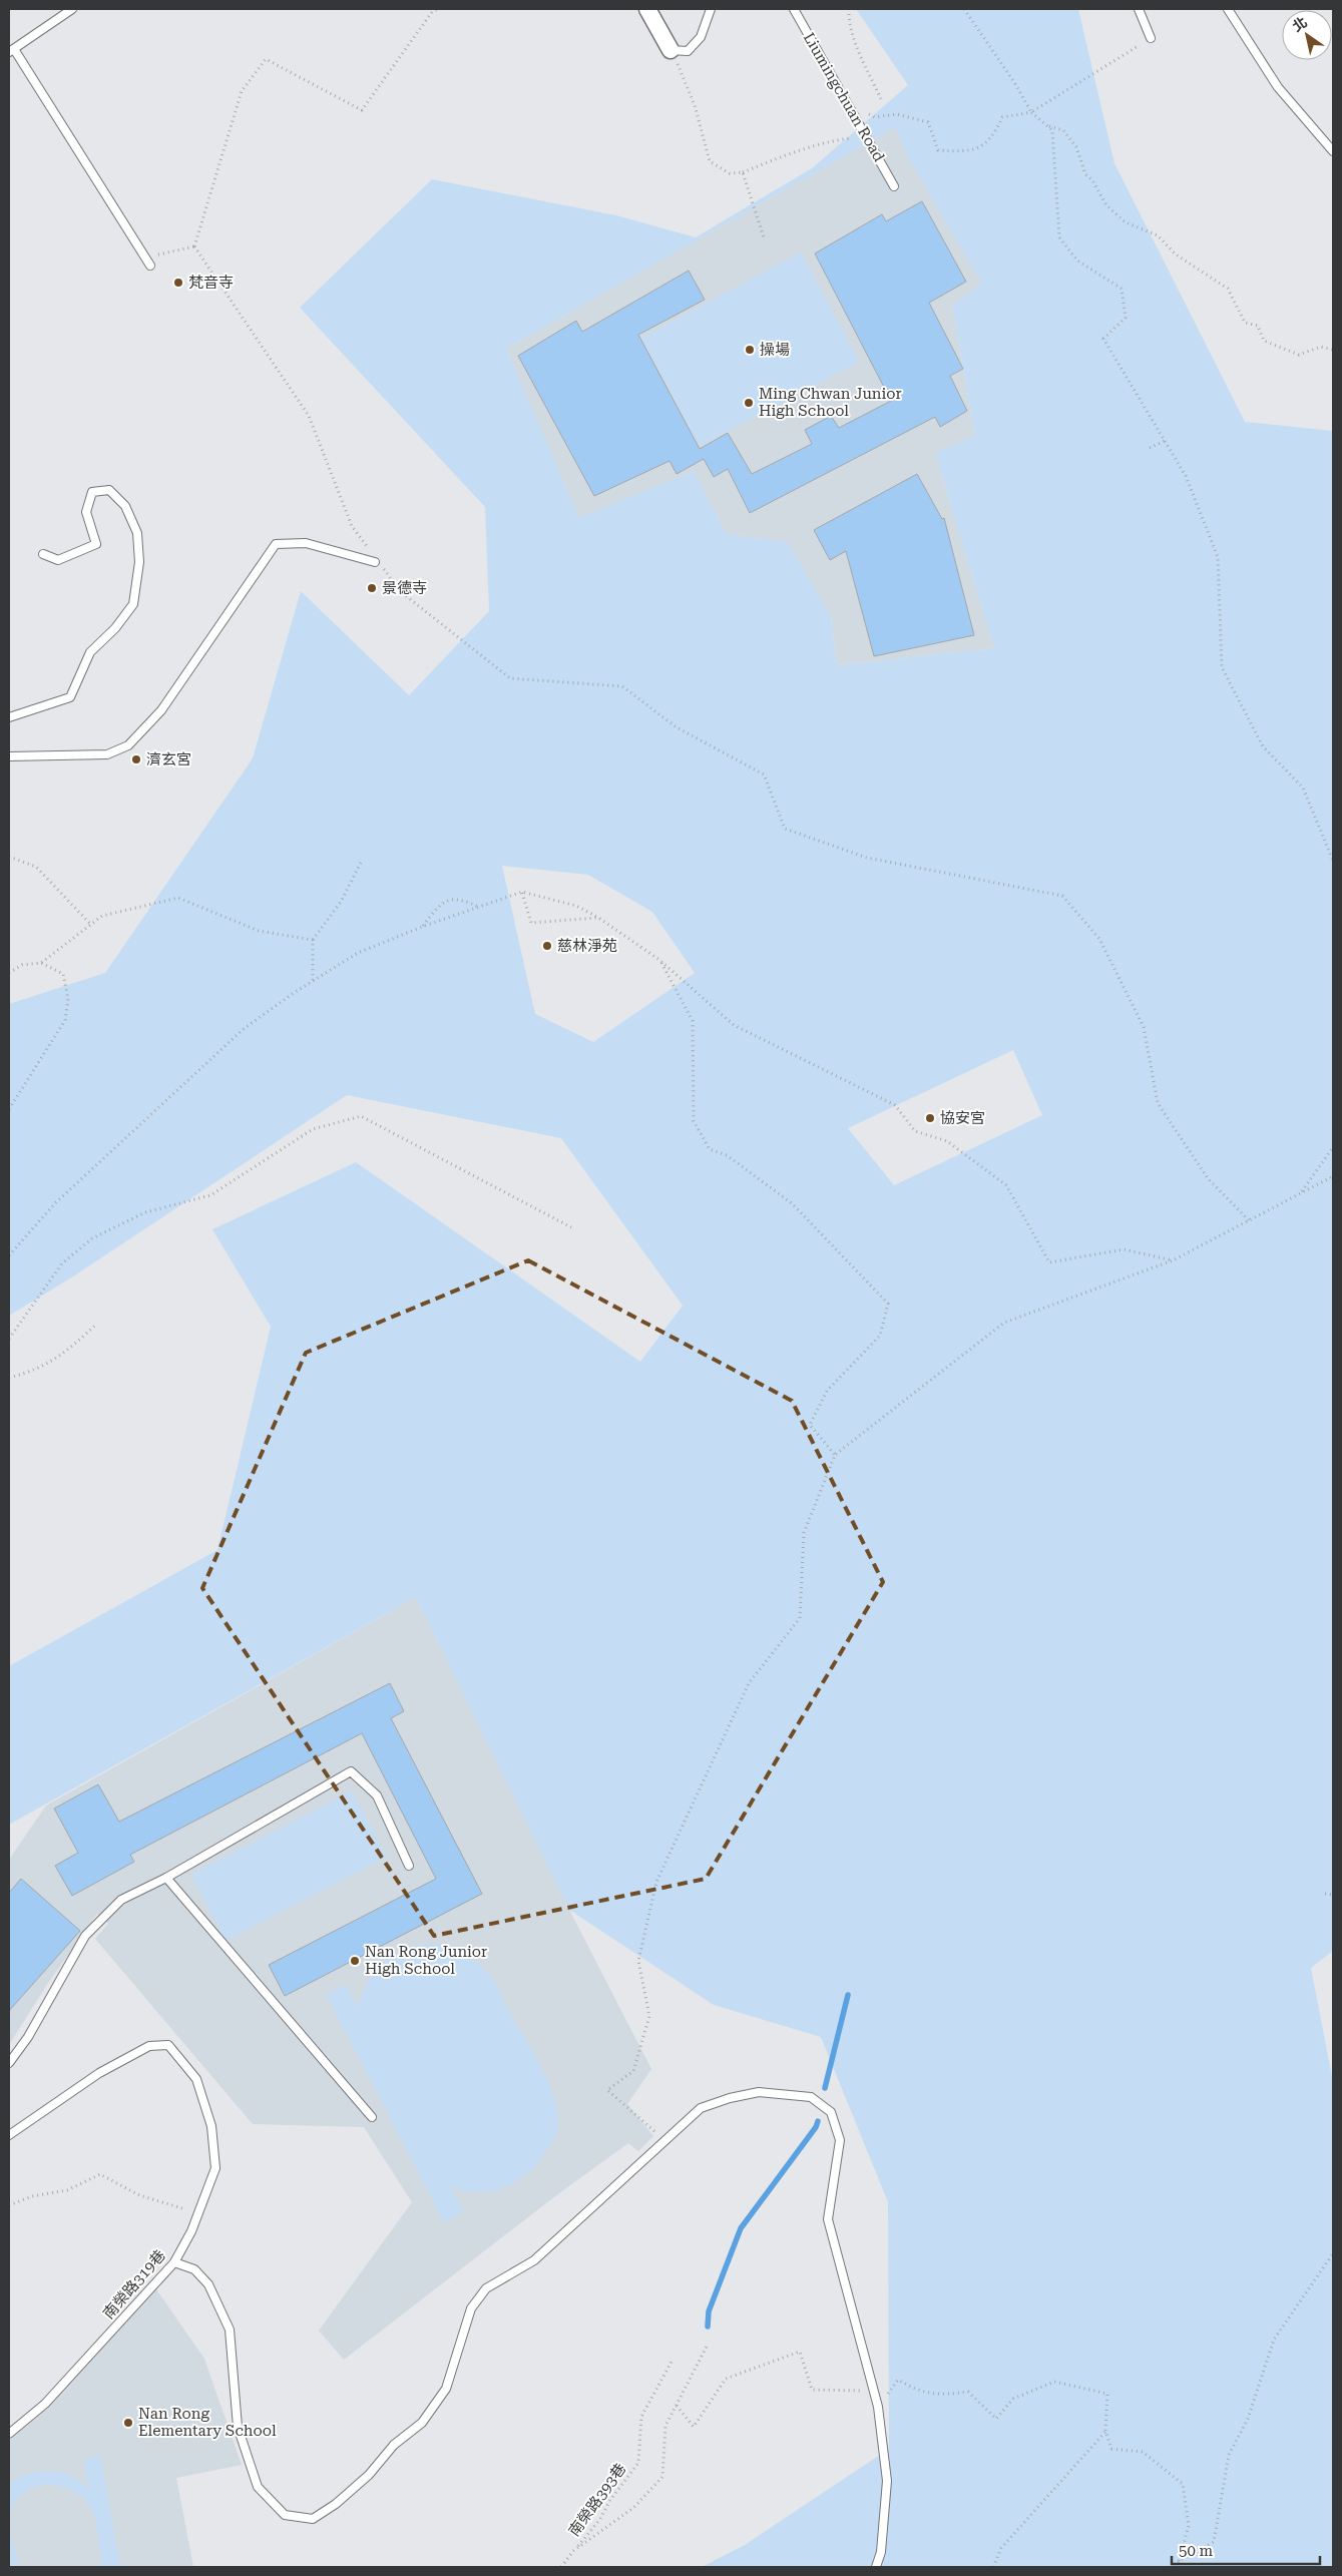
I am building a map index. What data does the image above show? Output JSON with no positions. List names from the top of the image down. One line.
{"streets":{"lane":["Liumingchuan Road","南榮路319巷"],"path":["南榮路393巷"]},"places":["梵音寺","操場","Ming Chwan Junior High School","景德寺","濟玄宮","慈林淨苑","協安宮","Nan Rong Junior High School","Nan Rong Elementary School"],"scale_bar":"50 m","north":"top left"}
